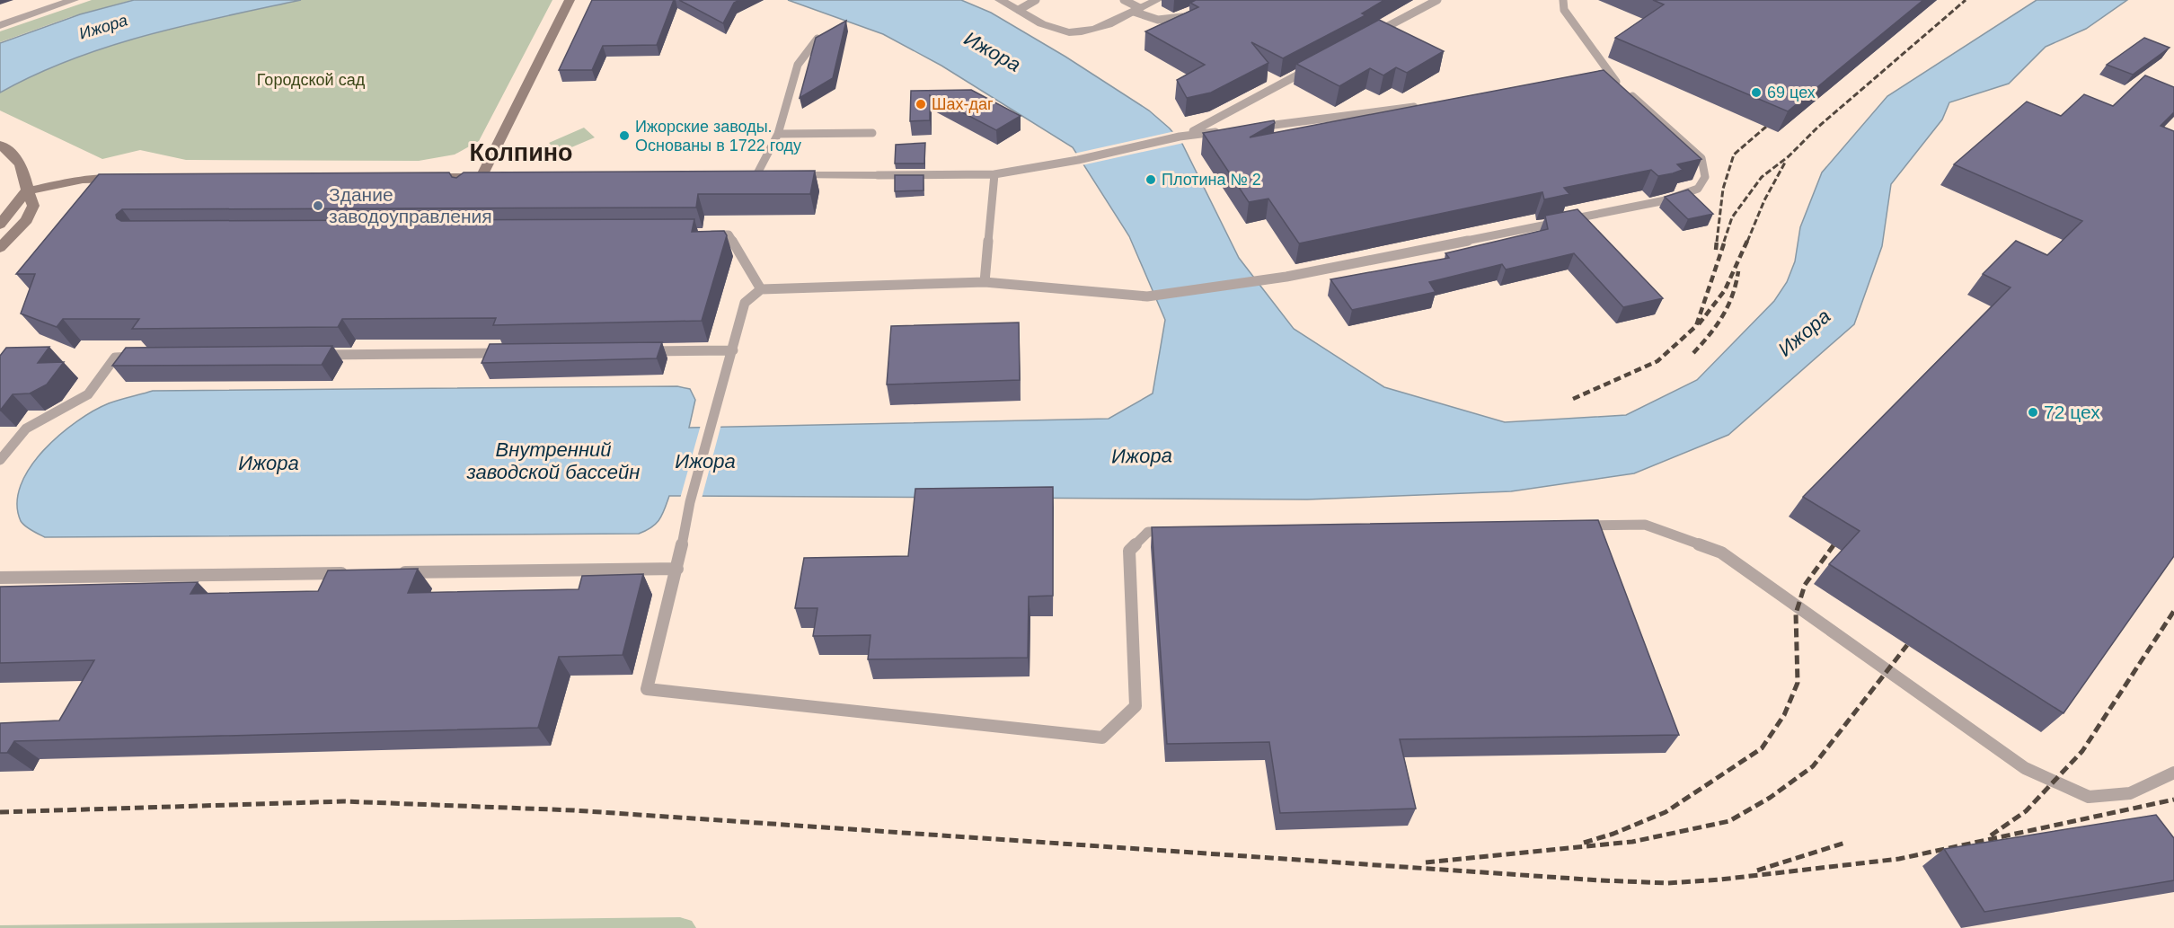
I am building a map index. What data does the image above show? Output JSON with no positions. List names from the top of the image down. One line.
{"districts":["Колпино"],"water":["Ижора","Внутренний заводской бассейн"],"parks":["Городской сад"],"places":["69 цех","Шах-даг","Ижорские заводы. Основаны в 1722 году","Плотина № 2","Здание заводоуправления","72 цех"]}
